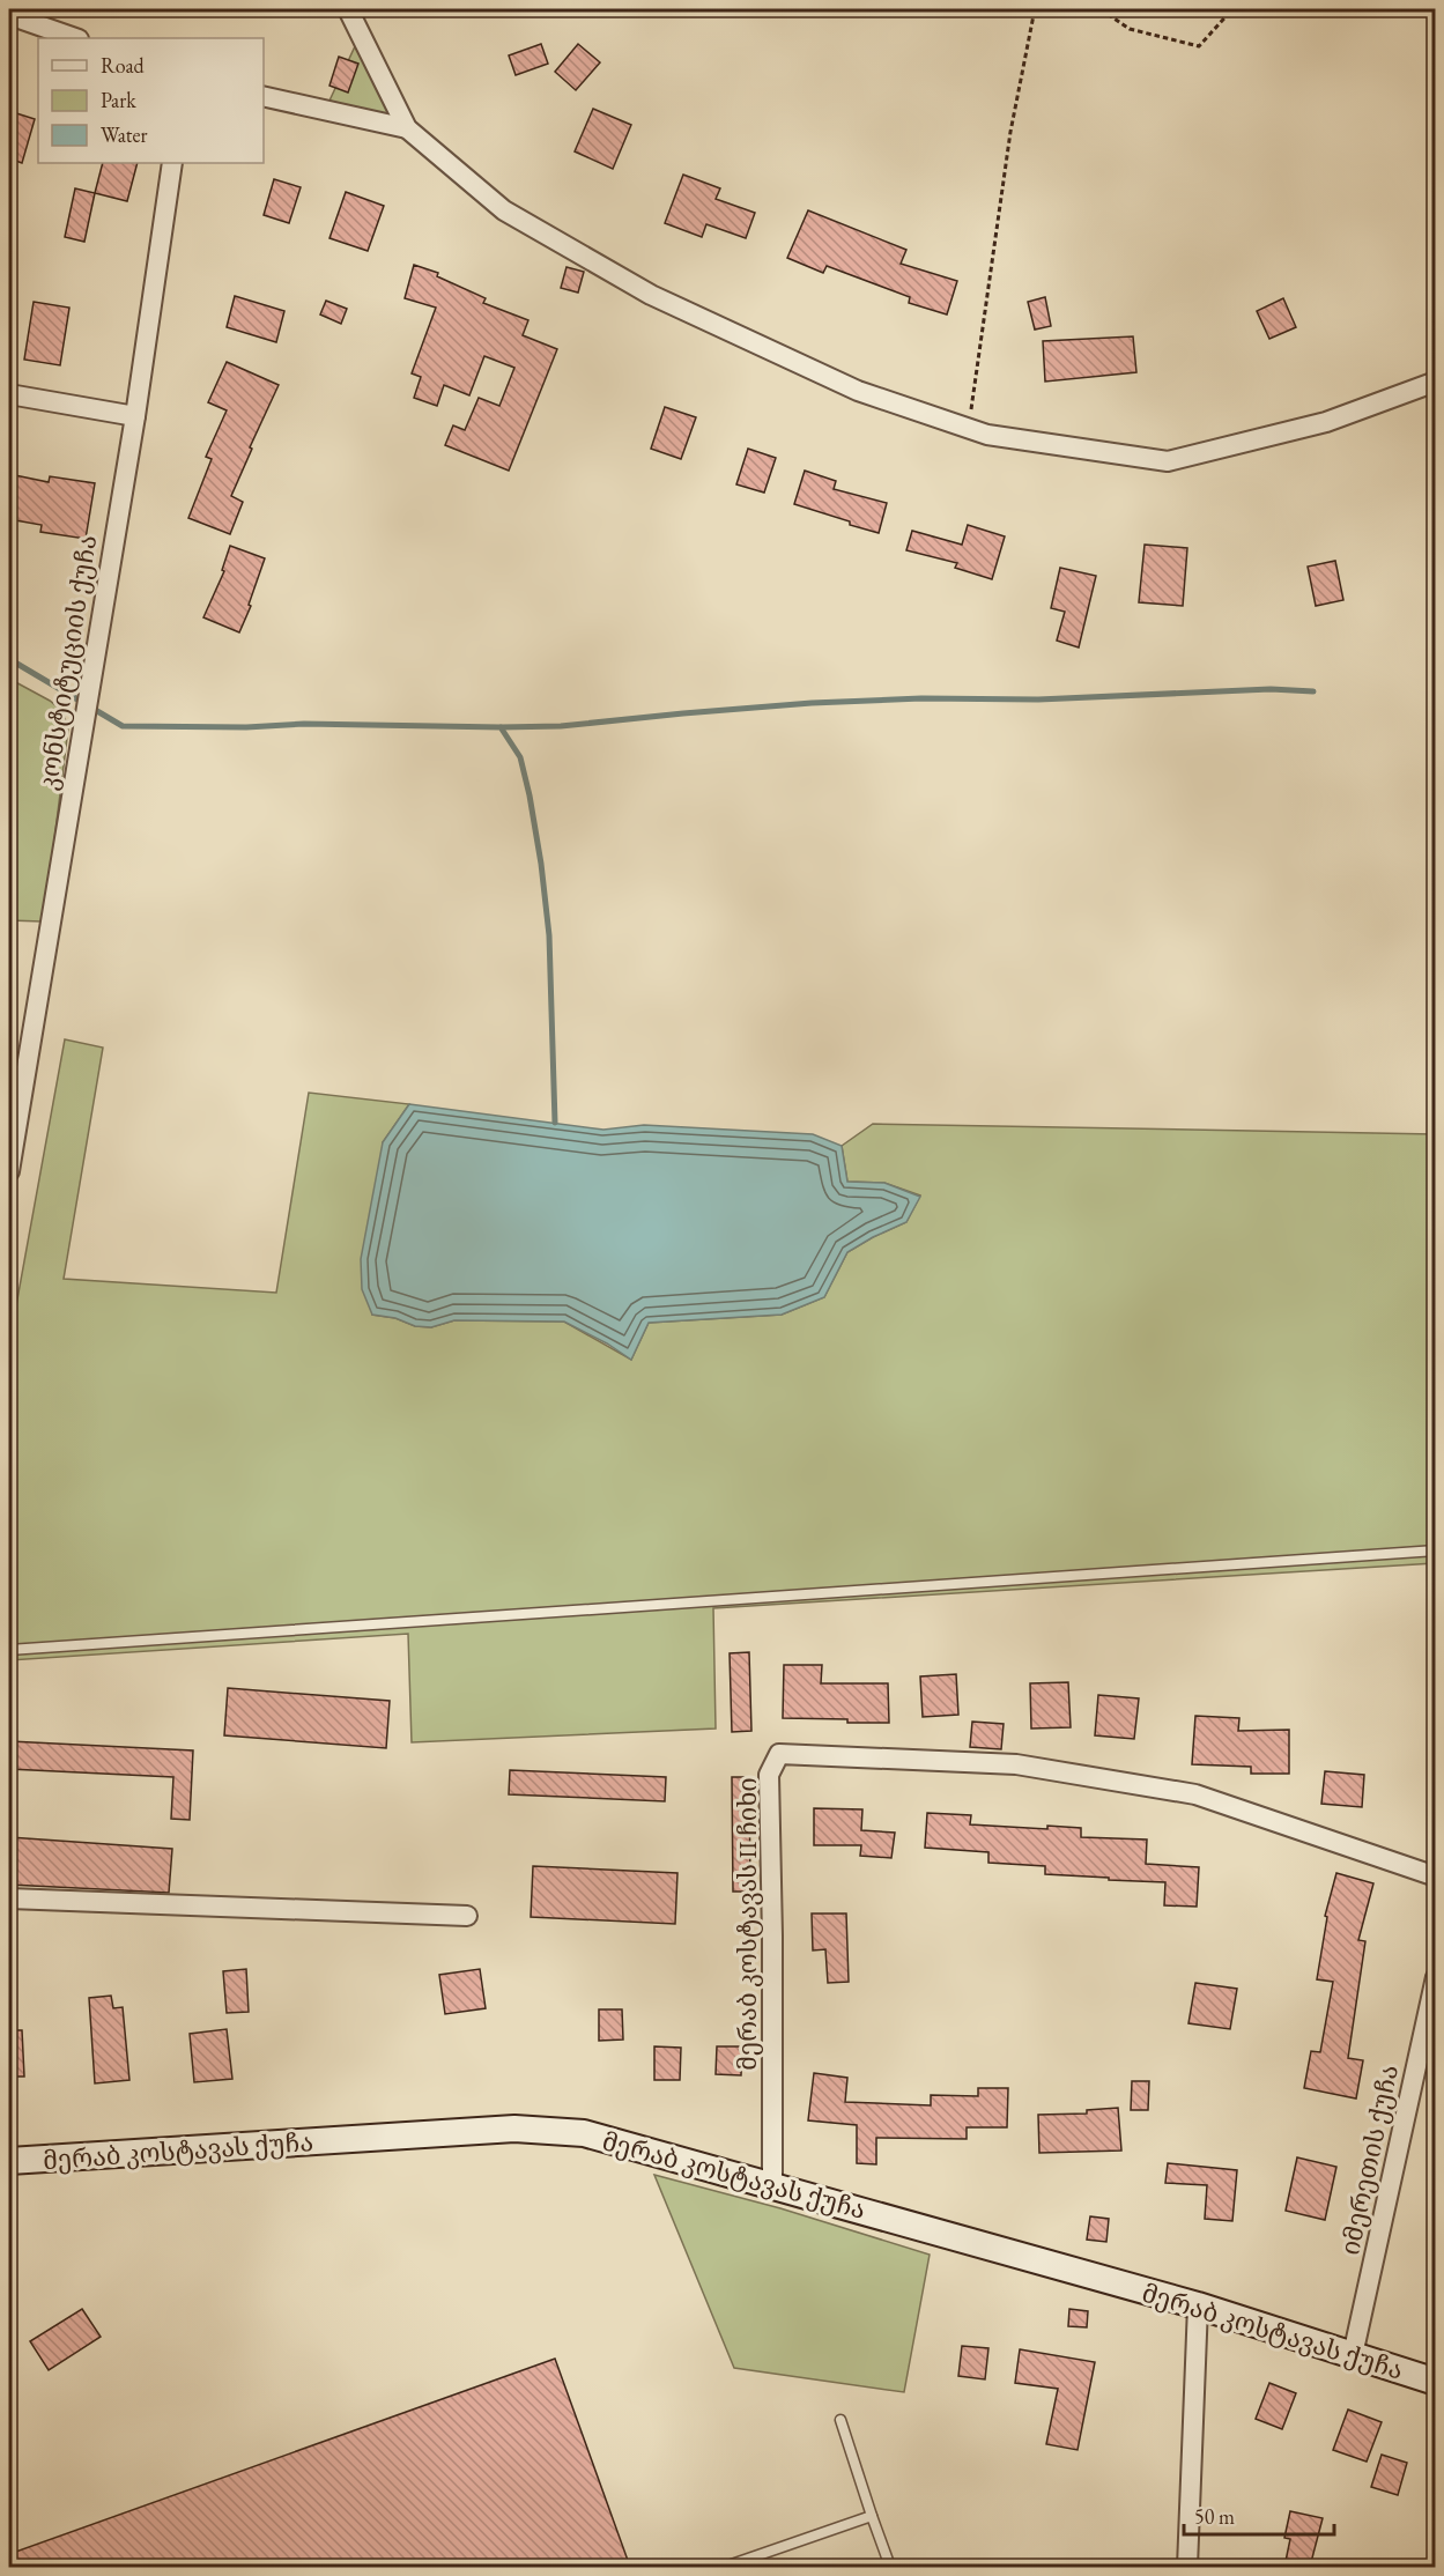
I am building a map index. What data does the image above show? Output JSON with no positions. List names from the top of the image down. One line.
{"streets":{"main road":["მერაბ კოსტავას ქუჩა"],"street":["კონსტიტუციის ქუჩა","მერაბ კოსტავას II ჩიხი","იმერეთის ქუჩა"]},"crossings":[["მერაბ კოსტავას II ჩიხი","მერაბ კოსტავას ქუჩა"],["მერაბ კოსტავას ქუჩა","იმერეთის ქუჩა"]],"legend":["Road","Park","Water"],"scale_bar":"50 m"}
